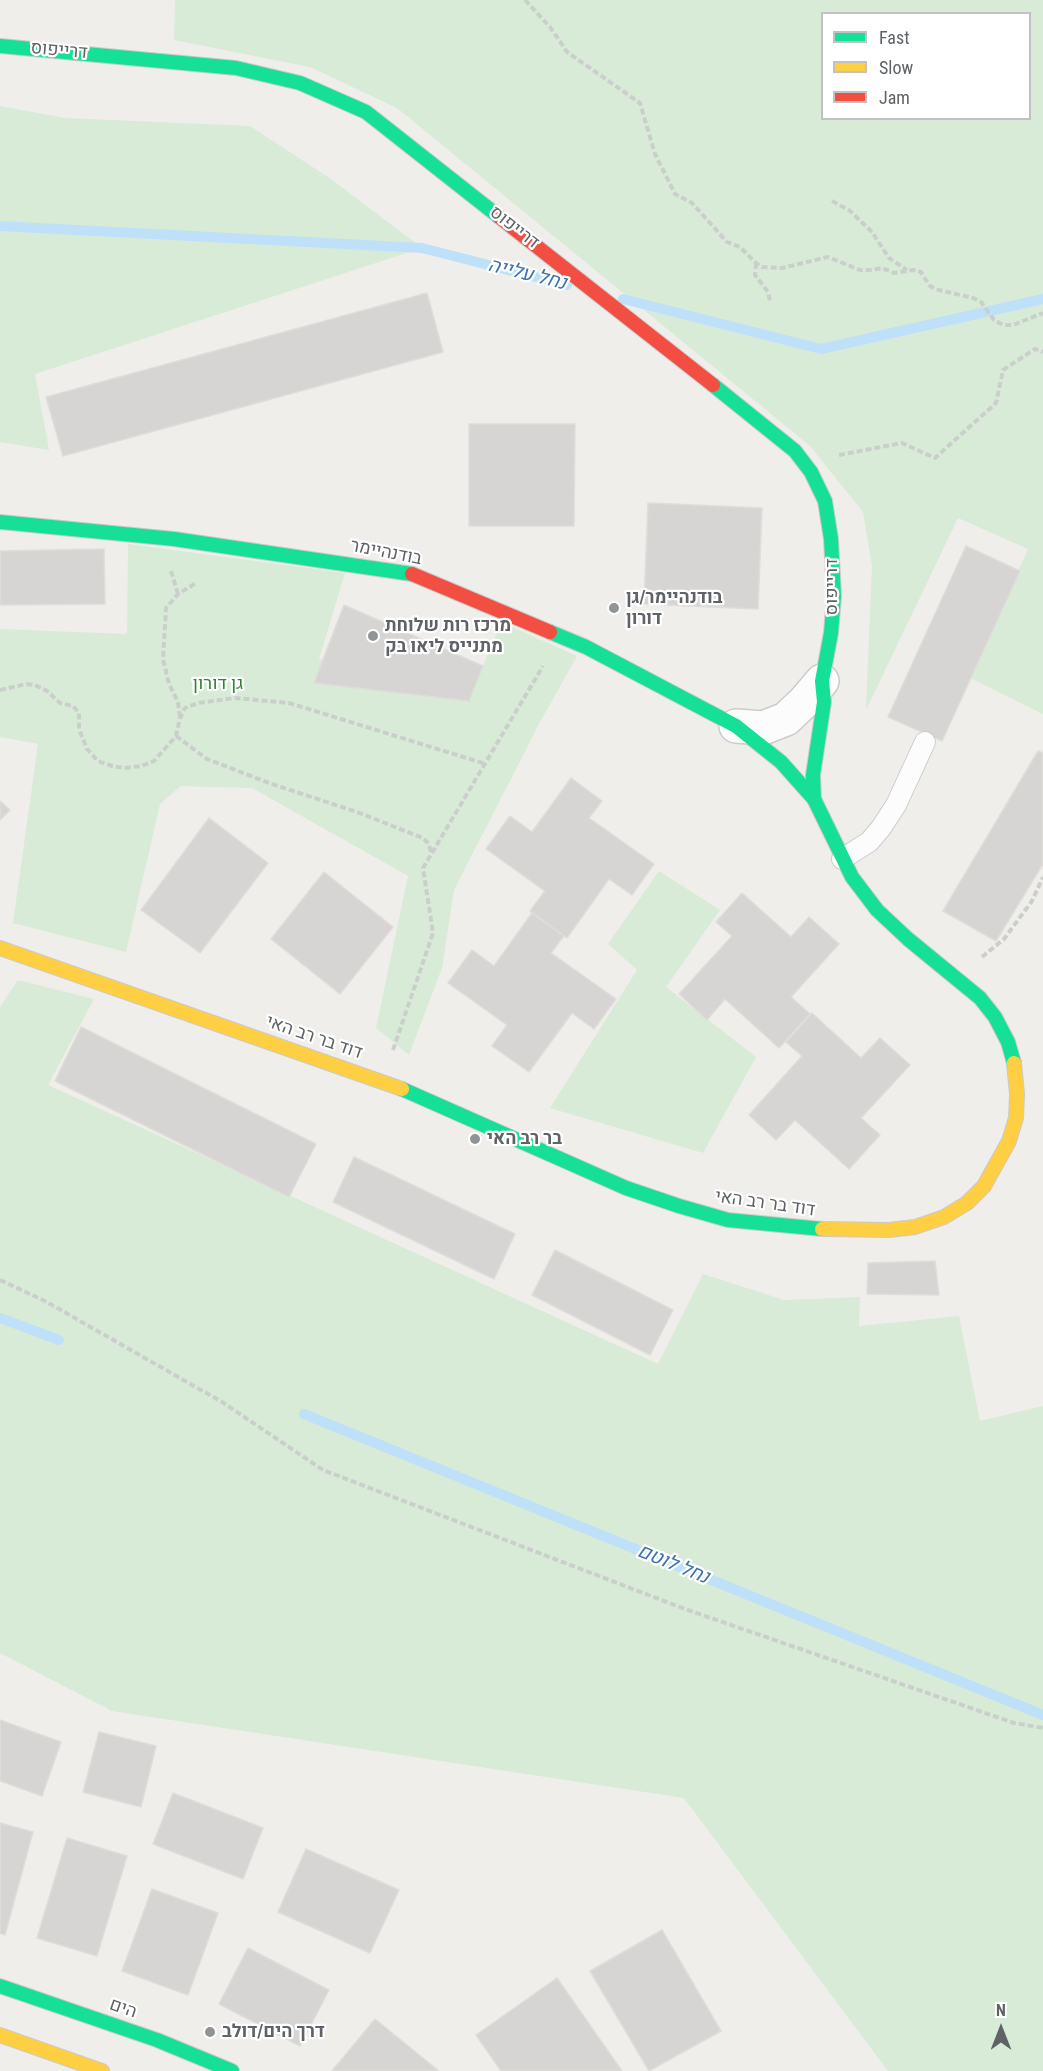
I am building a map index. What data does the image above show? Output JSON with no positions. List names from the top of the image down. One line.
{"streets":{"street":["דרייפוס","בודנהיימר","דוד בר רב האי","הים"]},"crossings":[["דרייפוס","דוד בר רב האי"],["בודנהיימר","דוד בר רב האי"]],"water":["נחל עלייה","נחל לוטם"],"parks":["גן דורון"],"places":["בודנהיימר/גן דורון","מרכז רות שלוחת מתנייס ליאו בק","בר רב האי","דרך הים/דולב"],"legend":["Fast","Slow","Jam"],"north":"top"}
